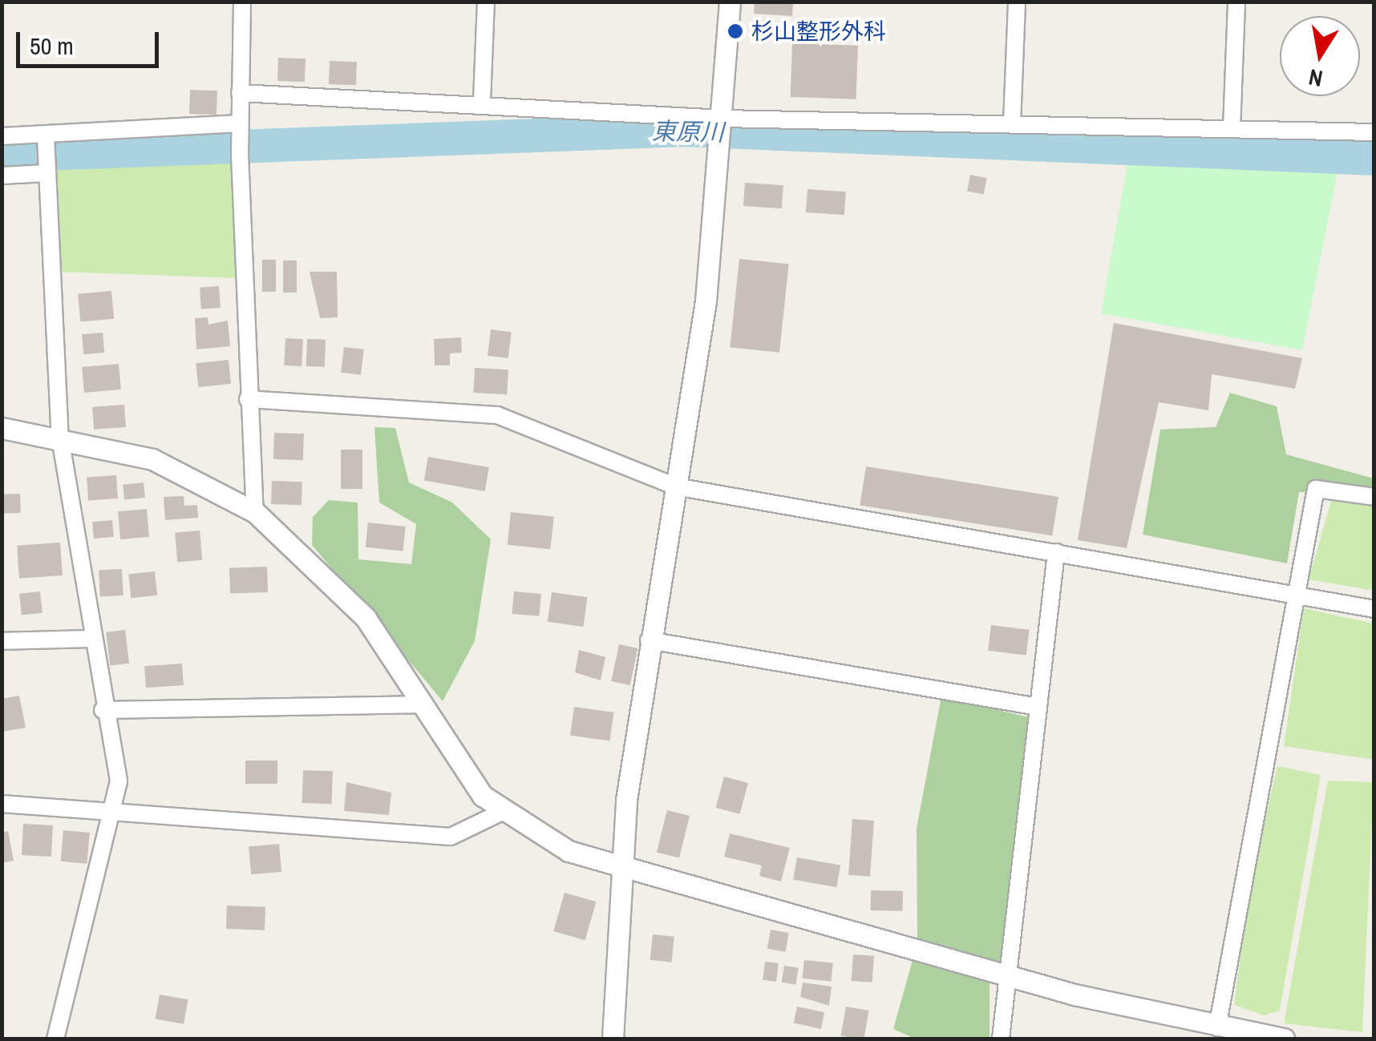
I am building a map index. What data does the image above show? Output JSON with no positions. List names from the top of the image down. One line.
{"water":["東原川"],"places":["杉山整形外科"],"scale_bar":"50 m","north":"bottom"}
